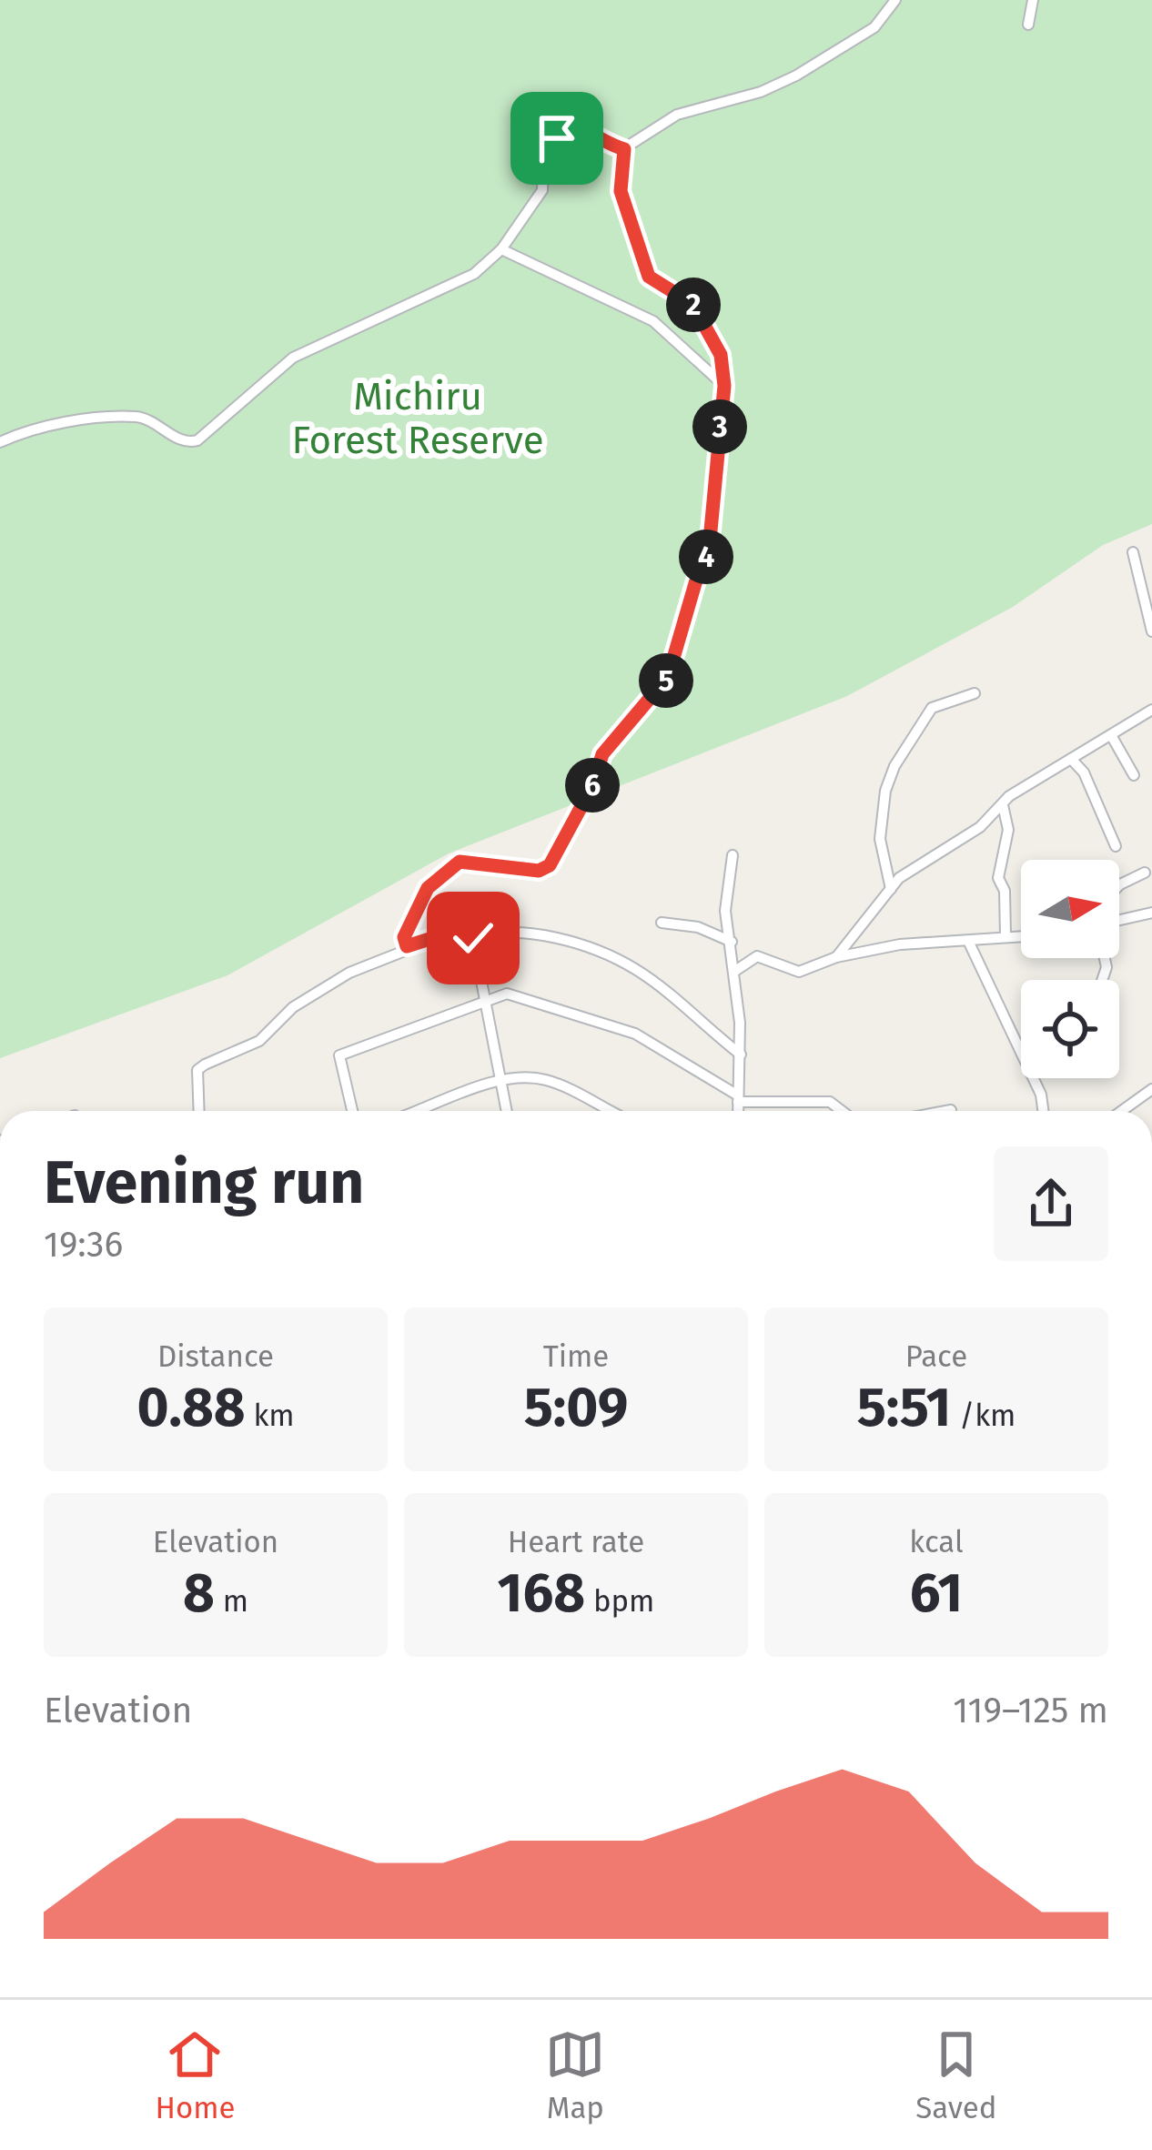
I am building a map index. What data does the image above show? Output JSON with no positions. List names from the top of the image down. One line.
{"parks":["Michiru Forest Reserve"],"north":"right","page":{"pins":["2","3","4","5","6"],"heading":["Evening run","19:36"],"stats":[["Distance","0.88 km"],["Time","5:09"],["Pace","5:51 /km"],["Elevation","8 m"],["Heart rate","168 bpm"],["kcal","61"]],"chart":["Elevation","119–125 m"],"tabs":["Home","Map","Saved"]}}
